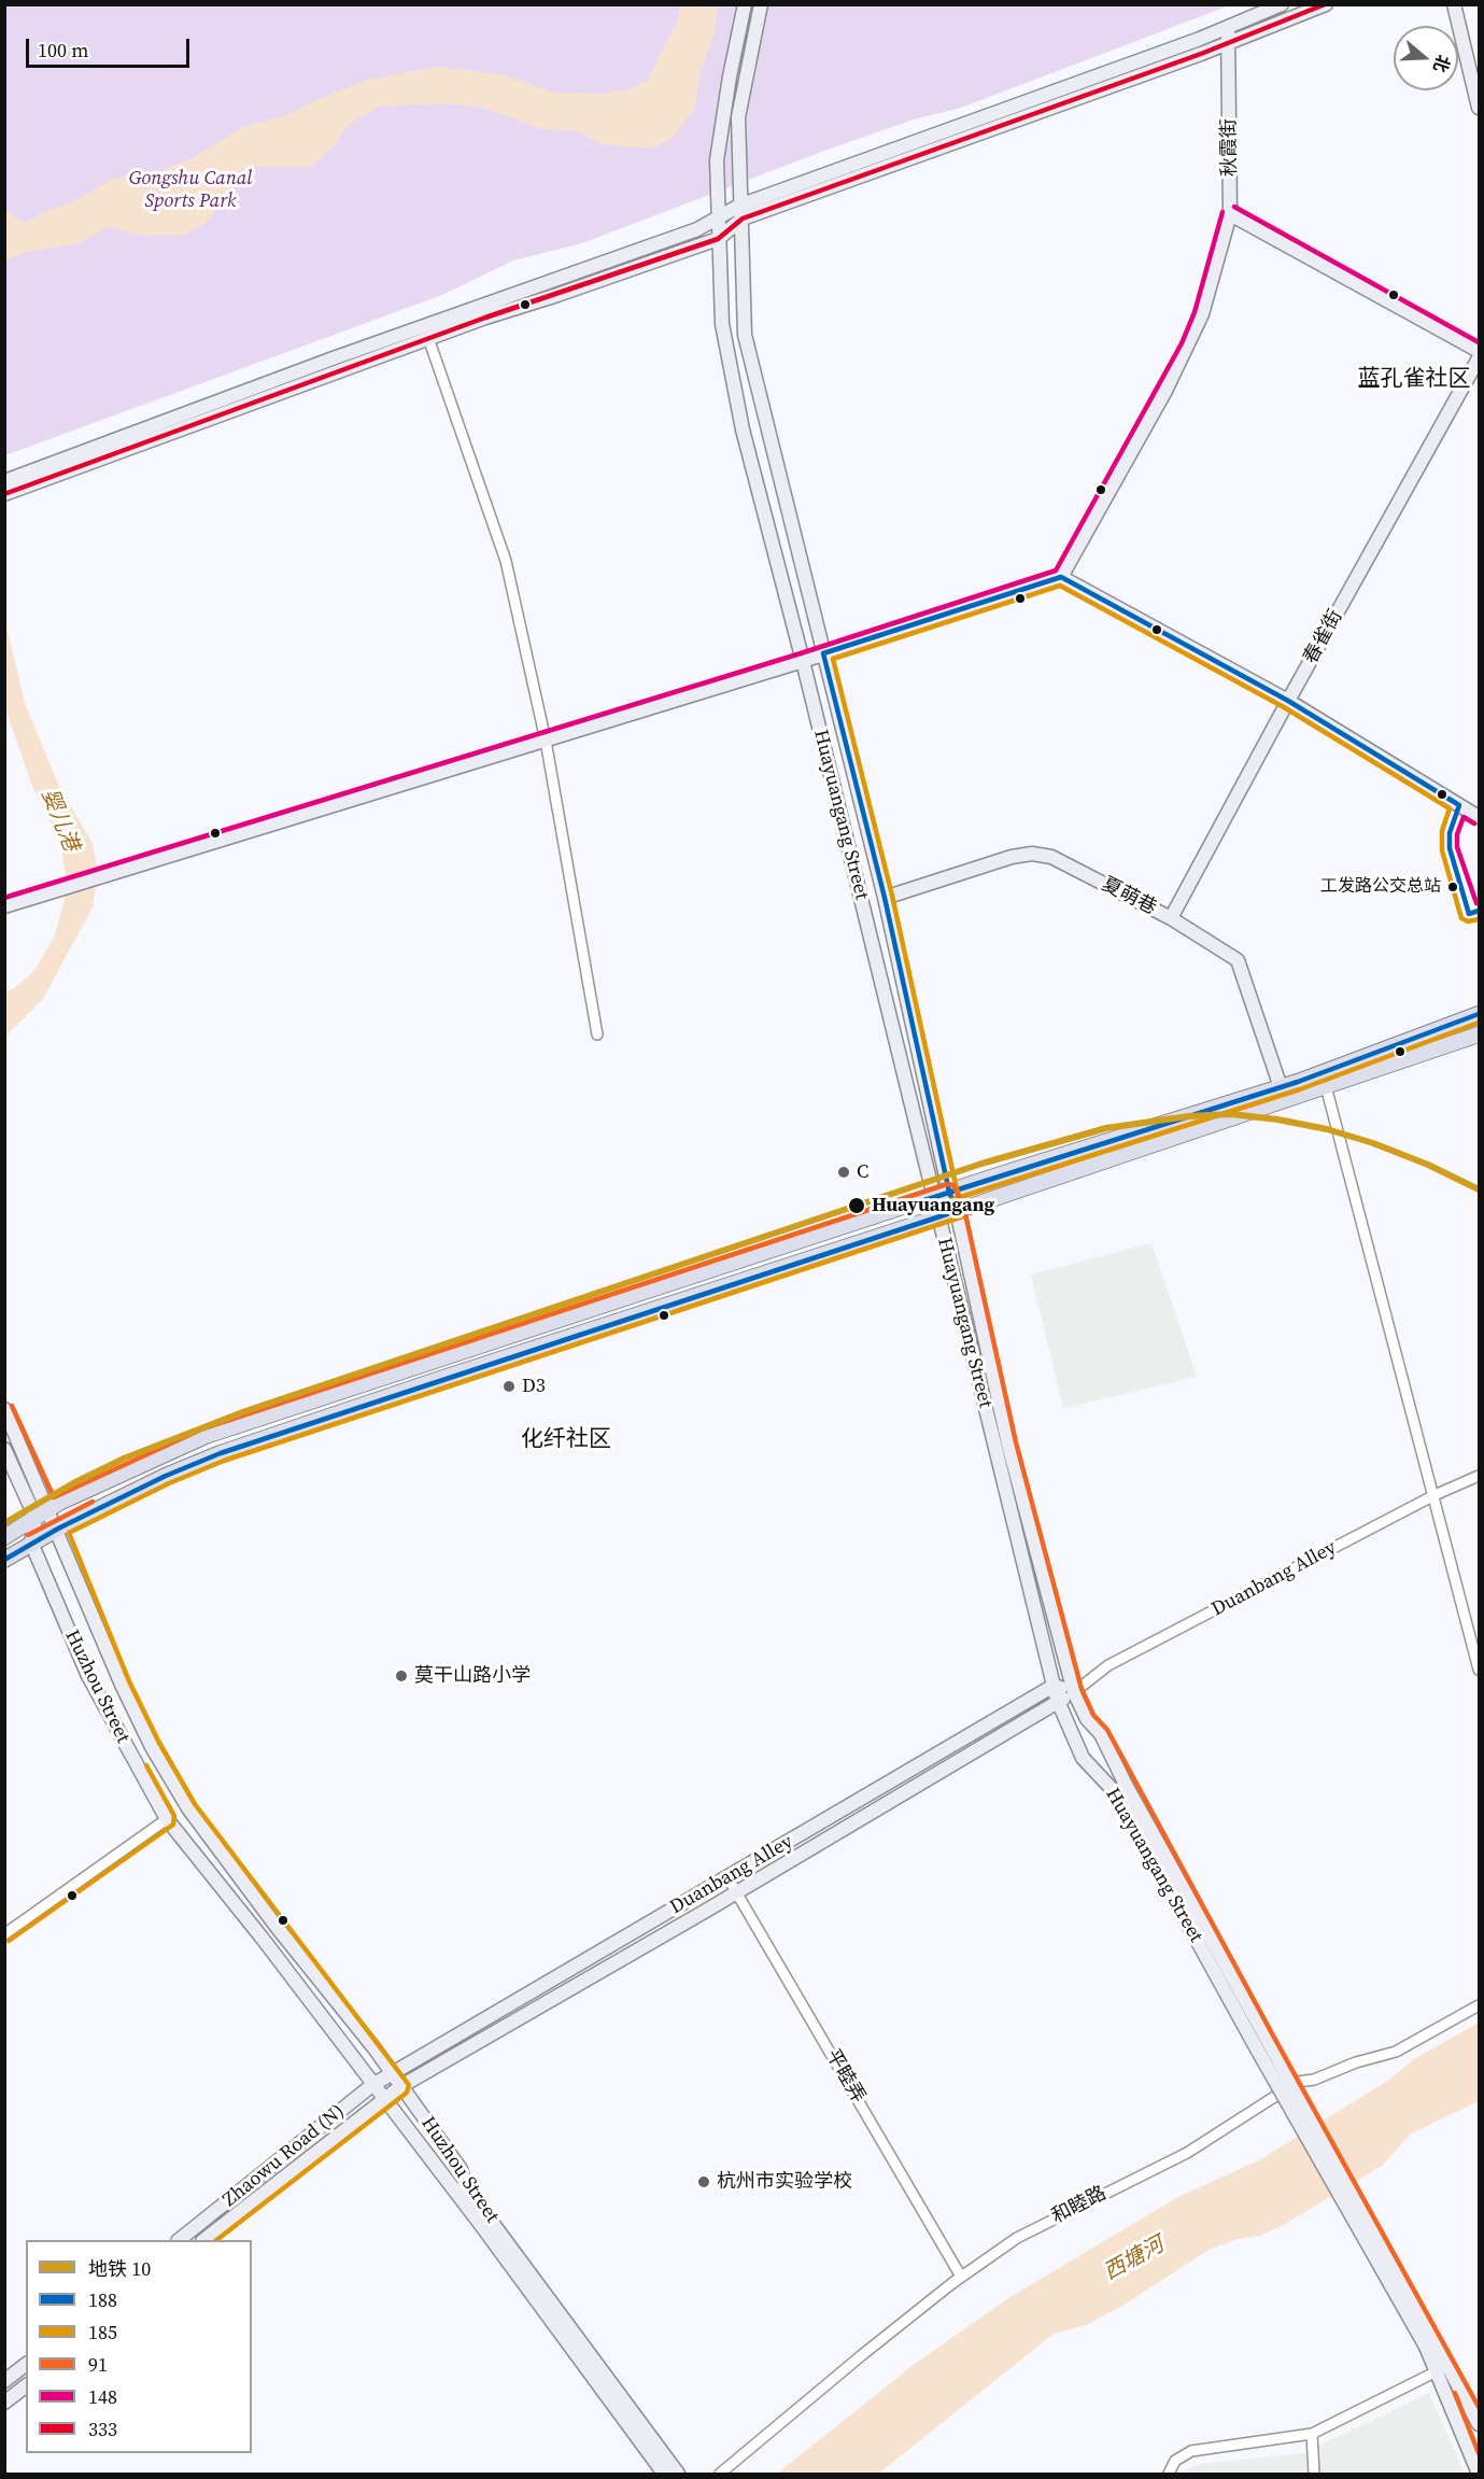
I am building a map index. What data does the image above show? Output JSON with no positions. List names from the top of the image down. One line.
{"streets":{"street":["秋霞街","春雀街","Huayuangang Street","夏萌巷","Duanbang Alley","Huzhou Street","平睦弄","Zhaowu Road (N)","和睦路"]},"crossings":[["春雀街","夏萌巷"],["Huayuangang Street","夏萌巷"],["Huayuangang Street","Duanbang Alley"],["Duanbang Alley","Huzhou Street"],["Duanbang Alley","平睦弄"],["Duanbang Alley","Zhaowu Road (N)"],["Huzhou Street","Zhaowu Road (N)"],["平睦弄","和睦路"]],"districts":["蓝孔雀社区","化纤社区"],"water":["婴儿港","西塘河"],"parks":["Gongshu Canal Sports Park"],"places":["工发路公交总站","C","Huayuangang","D3","莫干山路小学","杭州市实验学校"],"lines":["transit line 333","transit line 148","transit line 188","transit line 185","metro line 10","transit line 91"],"legend":["地铁 10","188","185","91","148","333"],"scale_bar":"100 m","north":"right"}
